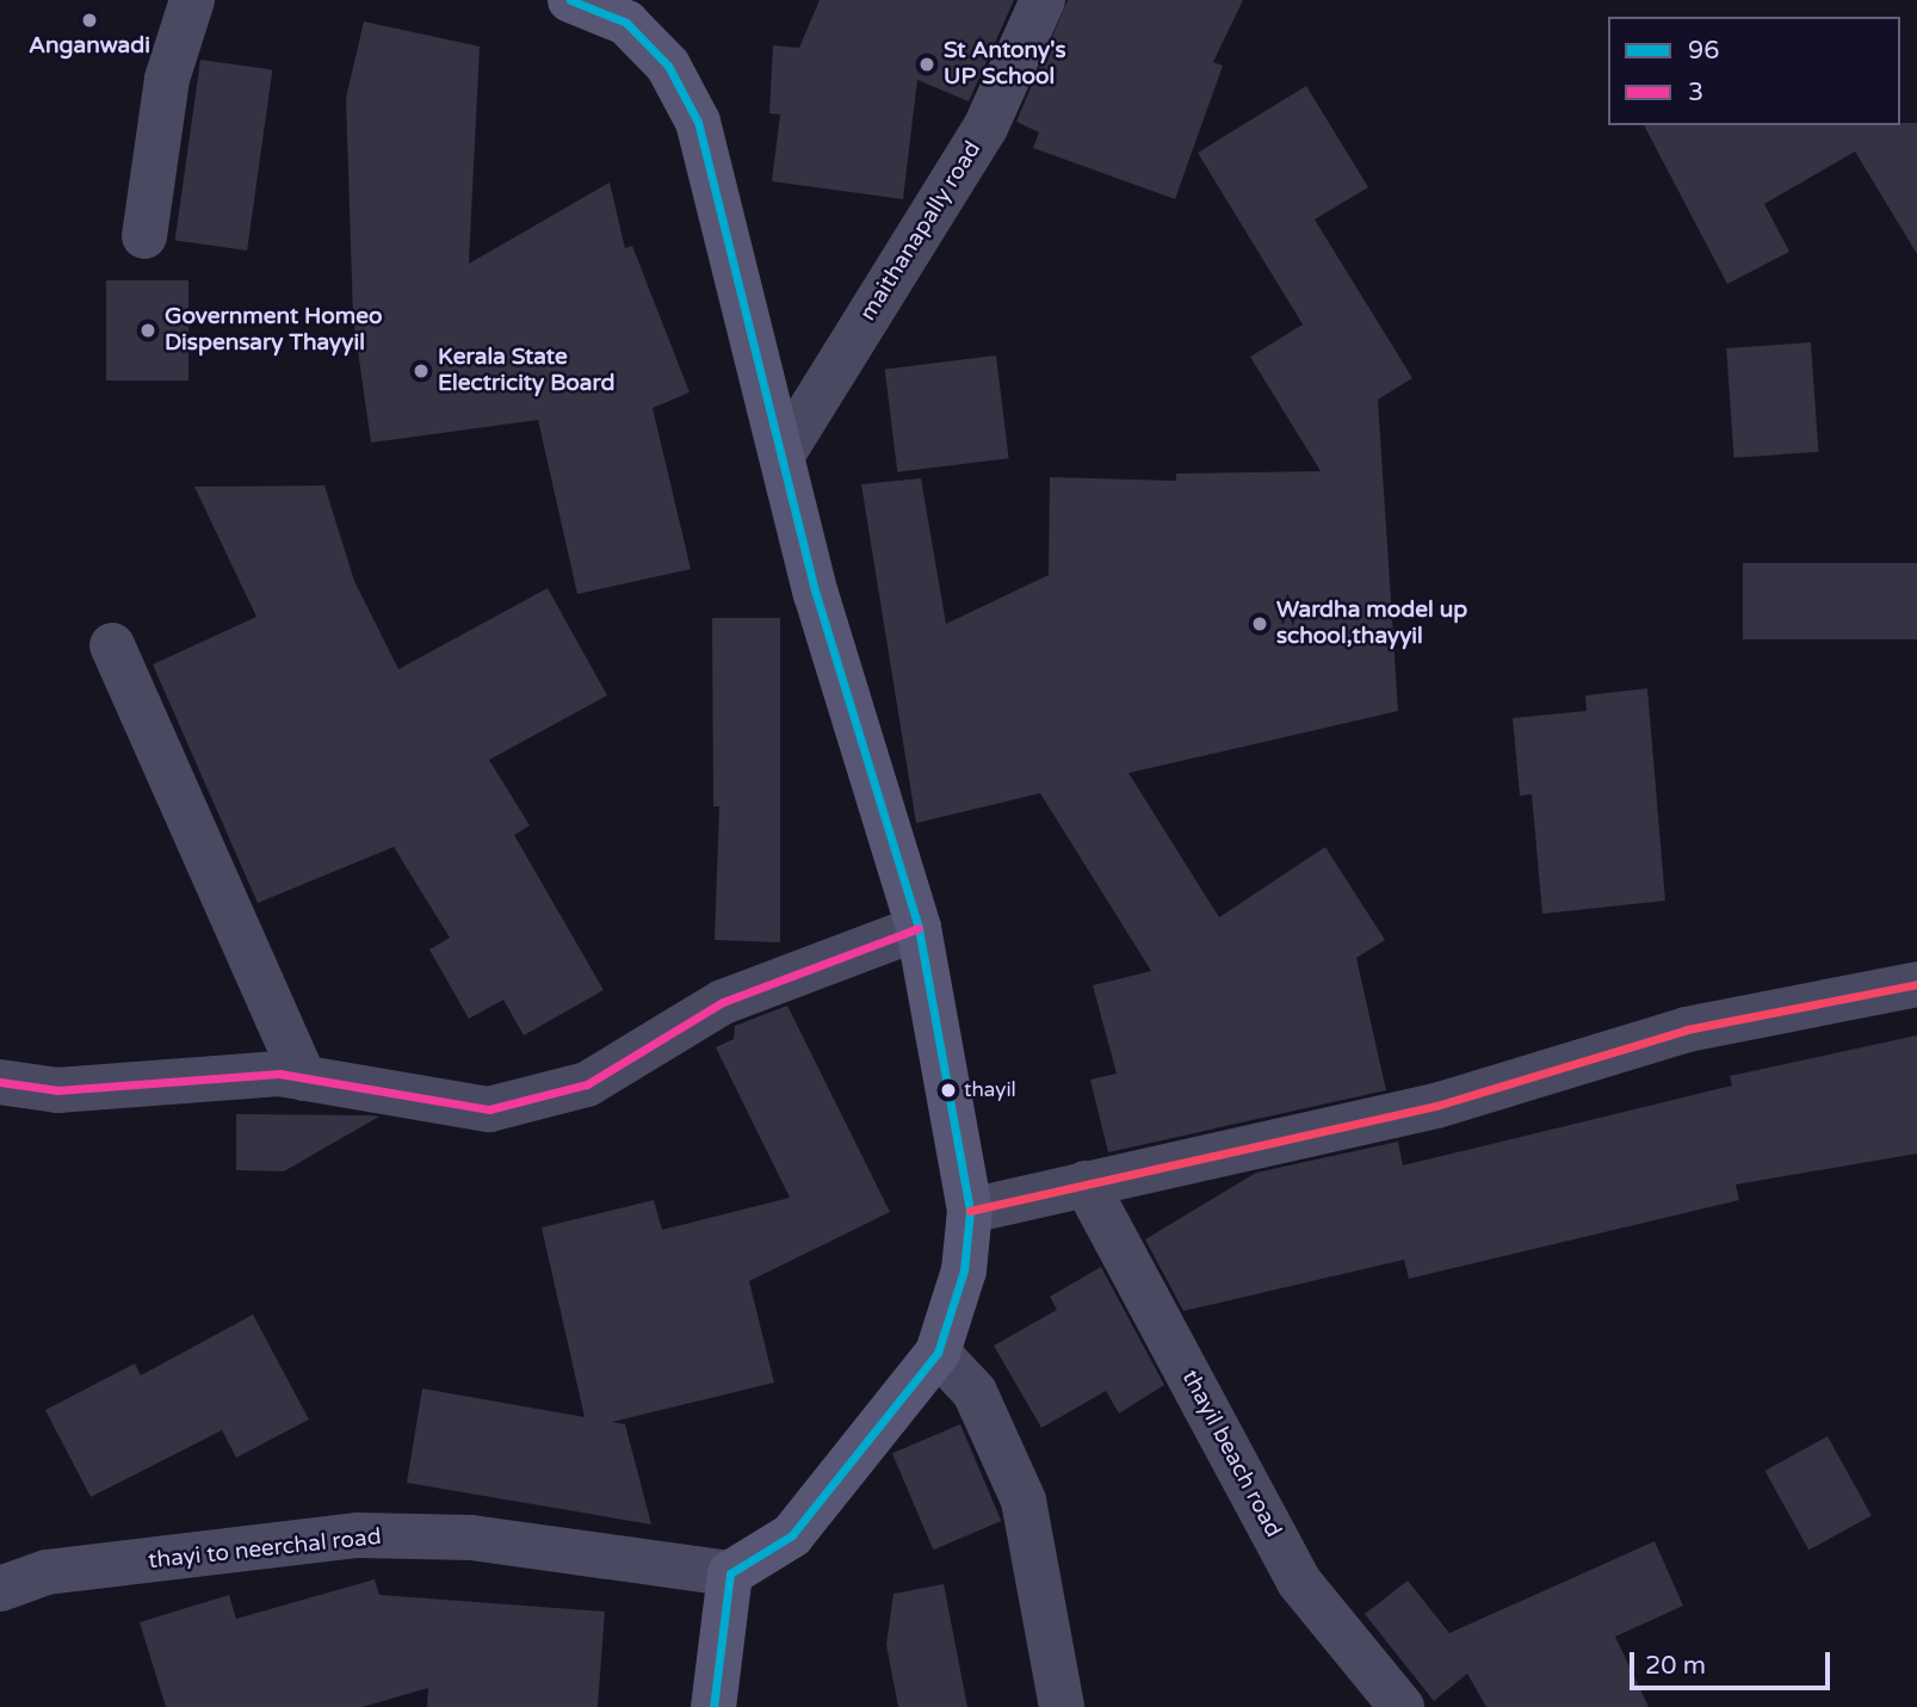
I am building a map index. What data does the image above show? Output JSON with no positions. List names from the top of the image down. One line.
{"streets":{"street":["maithanapally road","thayil beach road","thayi to neerchal road"]},"places":["Anganwadi","St Antony's UP School","Government Homeo Dispensary Thayyil","Kerala State Electricity Board","Wardha model up school,thayyil","thayil"],"lines":["transit line 96","transit line 3"],"legend":["96","3"],"scale_bar":"20 m"}
